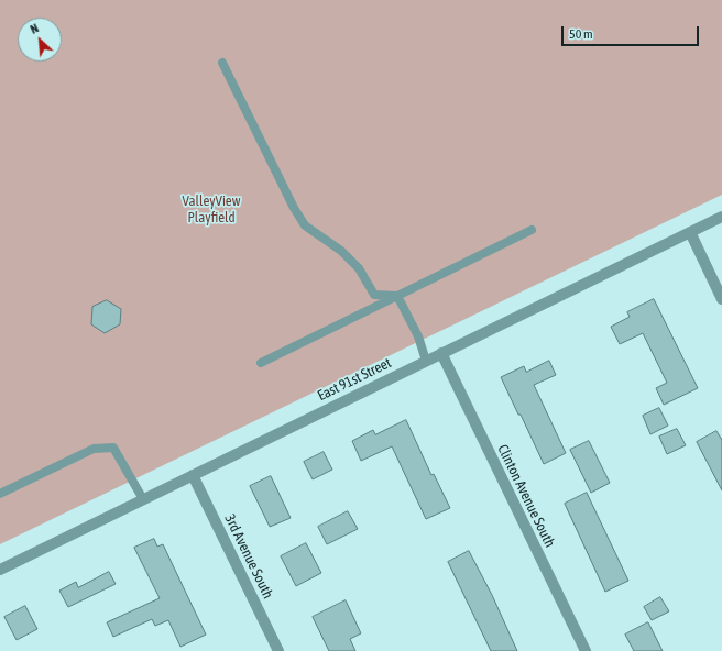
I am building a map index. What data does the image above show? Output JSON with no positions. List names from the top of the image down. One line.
{"streets":{"street":["East 91st Street","Clinton Avenue South","3rd Avenue South"]},"crossings":[["East 91st Street","Clinton Avenue South"],["East 91st Street","3rd Avenue South"]],"parks":["ValleyView Playfield"],"scale_bar":"50 m","north":"top left"}
